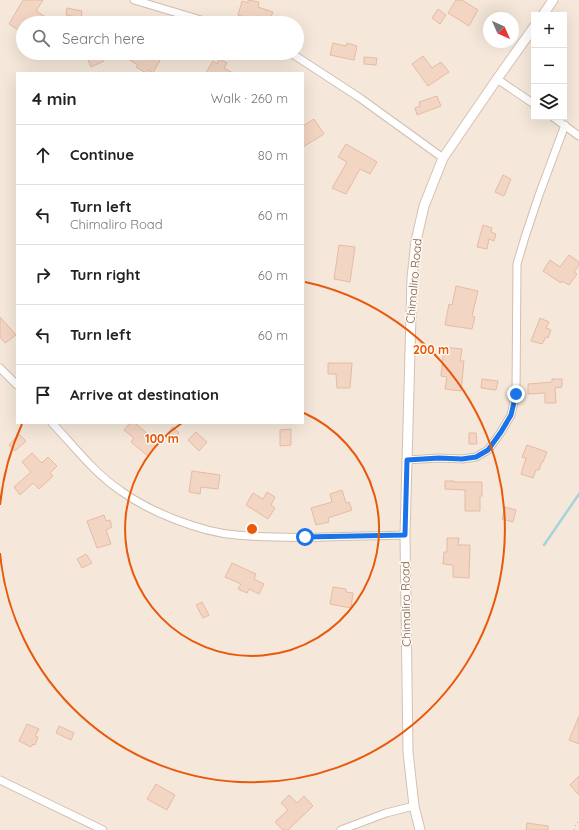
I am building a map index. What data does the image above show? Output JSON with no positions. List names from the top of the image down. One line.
{"streets":{"street":["Chimaliro Road"]},"north":"bottom right","page":{"map_buttons":["+","−"],"search":"Search here","heading":["4 min","Walk · 260 m"],"list":[["Continue","80 m"],["Turn left","Chimaliro Road","60 m"],["Turn right","60 m"],["Turn left","60 m"],"Arrive at destination"]},"rings":["200 m","100 m"]}
